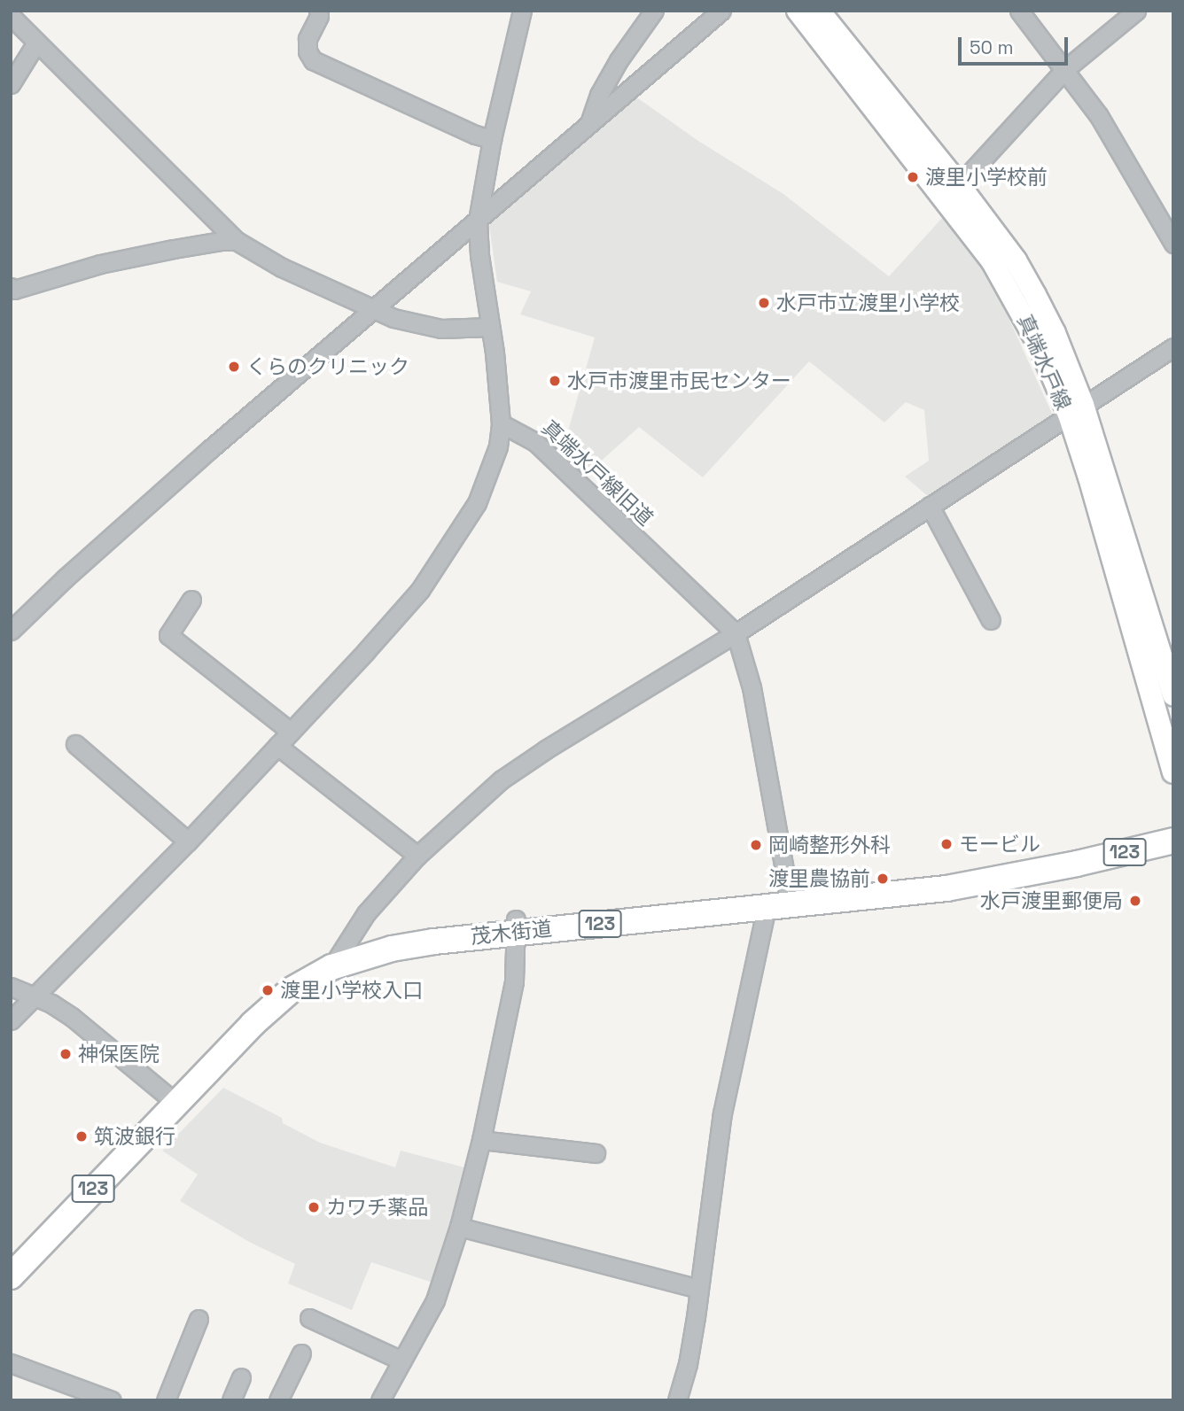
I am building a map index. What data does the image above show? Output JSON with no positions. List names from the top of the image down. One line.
{"streets":{"highway":["123","茂木街道"],"main road":["真端水戸線"],"street":["真端水戸線旧道"]},"crossings":[["真端水戸線旧道","茂木街道"]],"places":["渡里小学校前","水戸市立渡里小学校","くらのクリニック","水戸市渡里市民センター","モービル","岡崎整形外科","渡里農協前","水戸渡里郵便局","渡里小学校入口","神保医院","筑波銀行","カワチ薬品"],"scale_bar":"50 m"}
